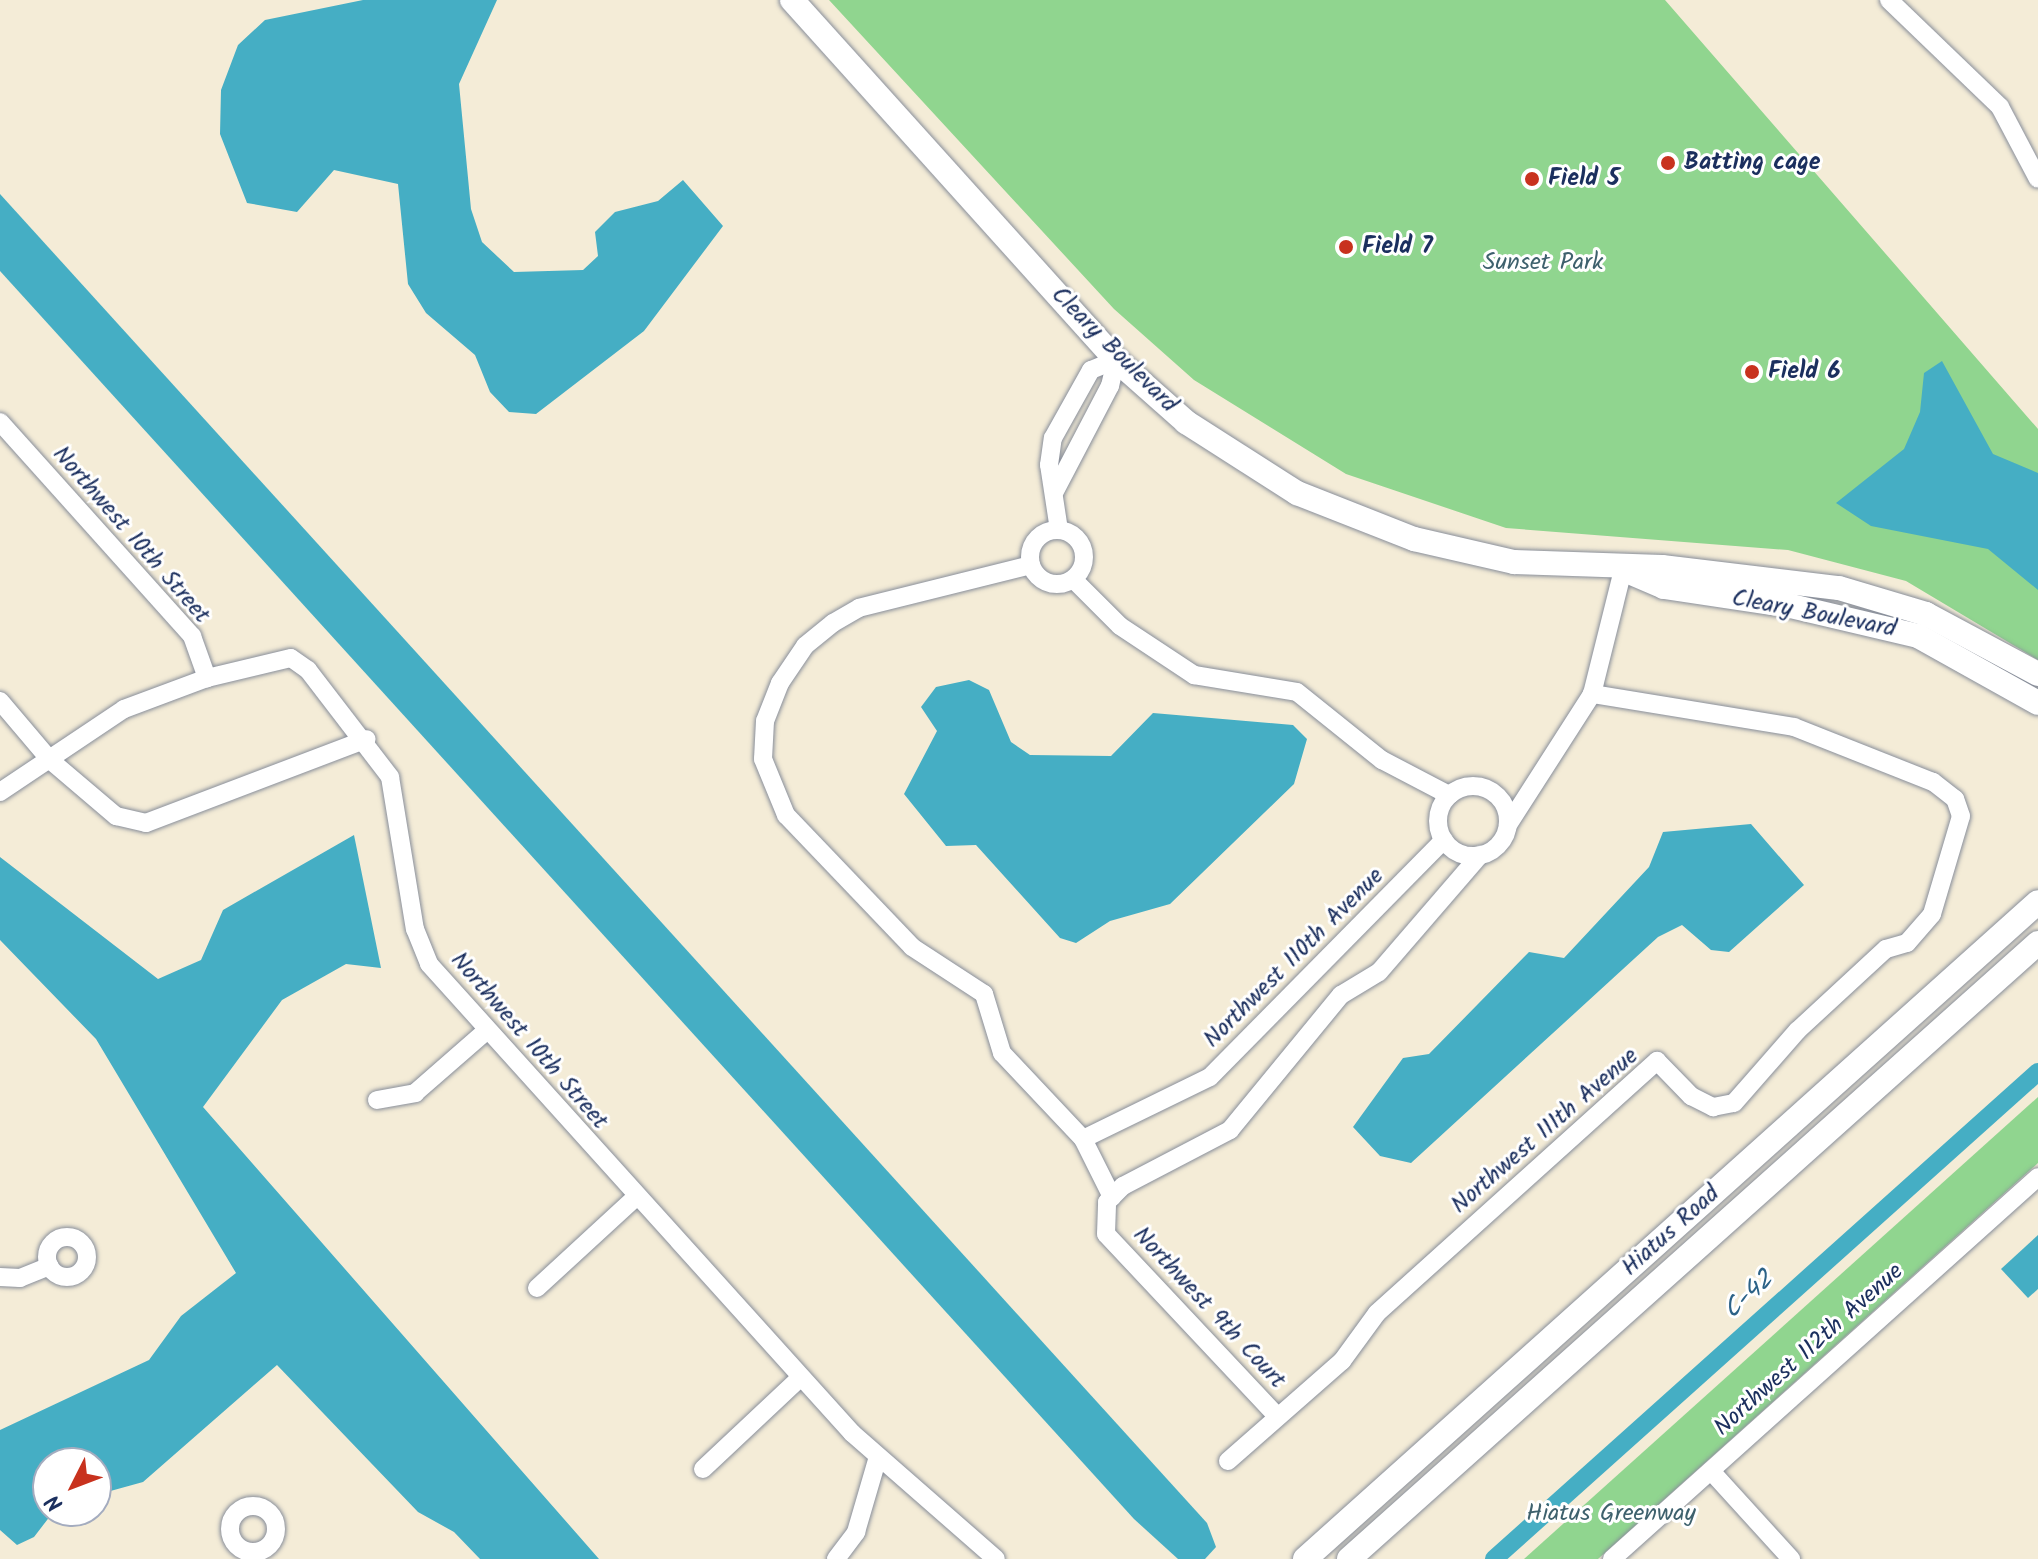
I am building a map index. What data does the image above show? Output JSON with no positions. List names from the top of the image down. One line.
{"streets":{"street":["Cleary Boulevard","Northwest 10th Street","Northwest 110th Avenue","Northwest 111th Avenue","Hiatus Road","Northwest 9th Court","Northwest 112th Avenue"]},"crossings":[["Northwest 111th Avenue","Northwest 9th Court"]],"water":["C-42"],"parks":["Sunset Park","Hiatus Greenway"],"places":["Batting cage","Field 5","Field 7","Field 6"],"north":"bottom left"}
